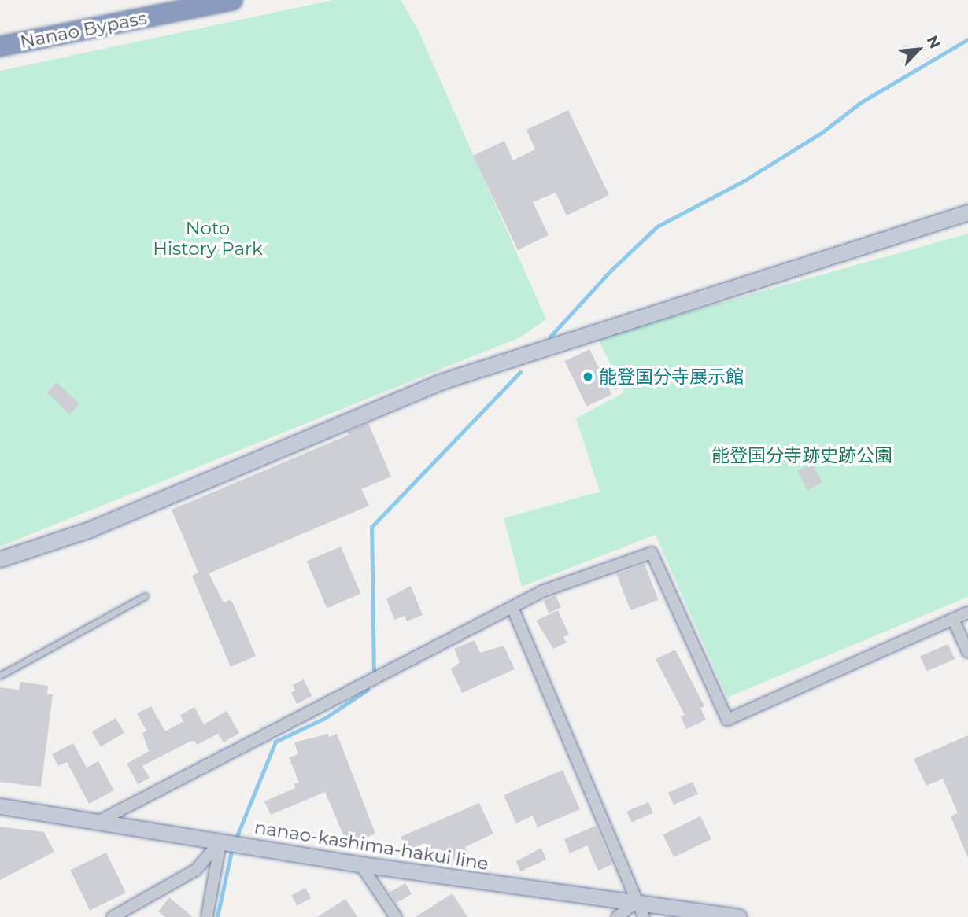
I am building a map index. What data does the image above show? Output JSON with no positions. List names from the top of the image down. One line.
{"streets":{"highway":["Nanao Bypass"],"street":["nanao-kashima-hakui line"]},"parks":["Noto History Park","能登国分寺跡史跡公園"],"places":["能登国分寺展示館"],"north":"top right"}
